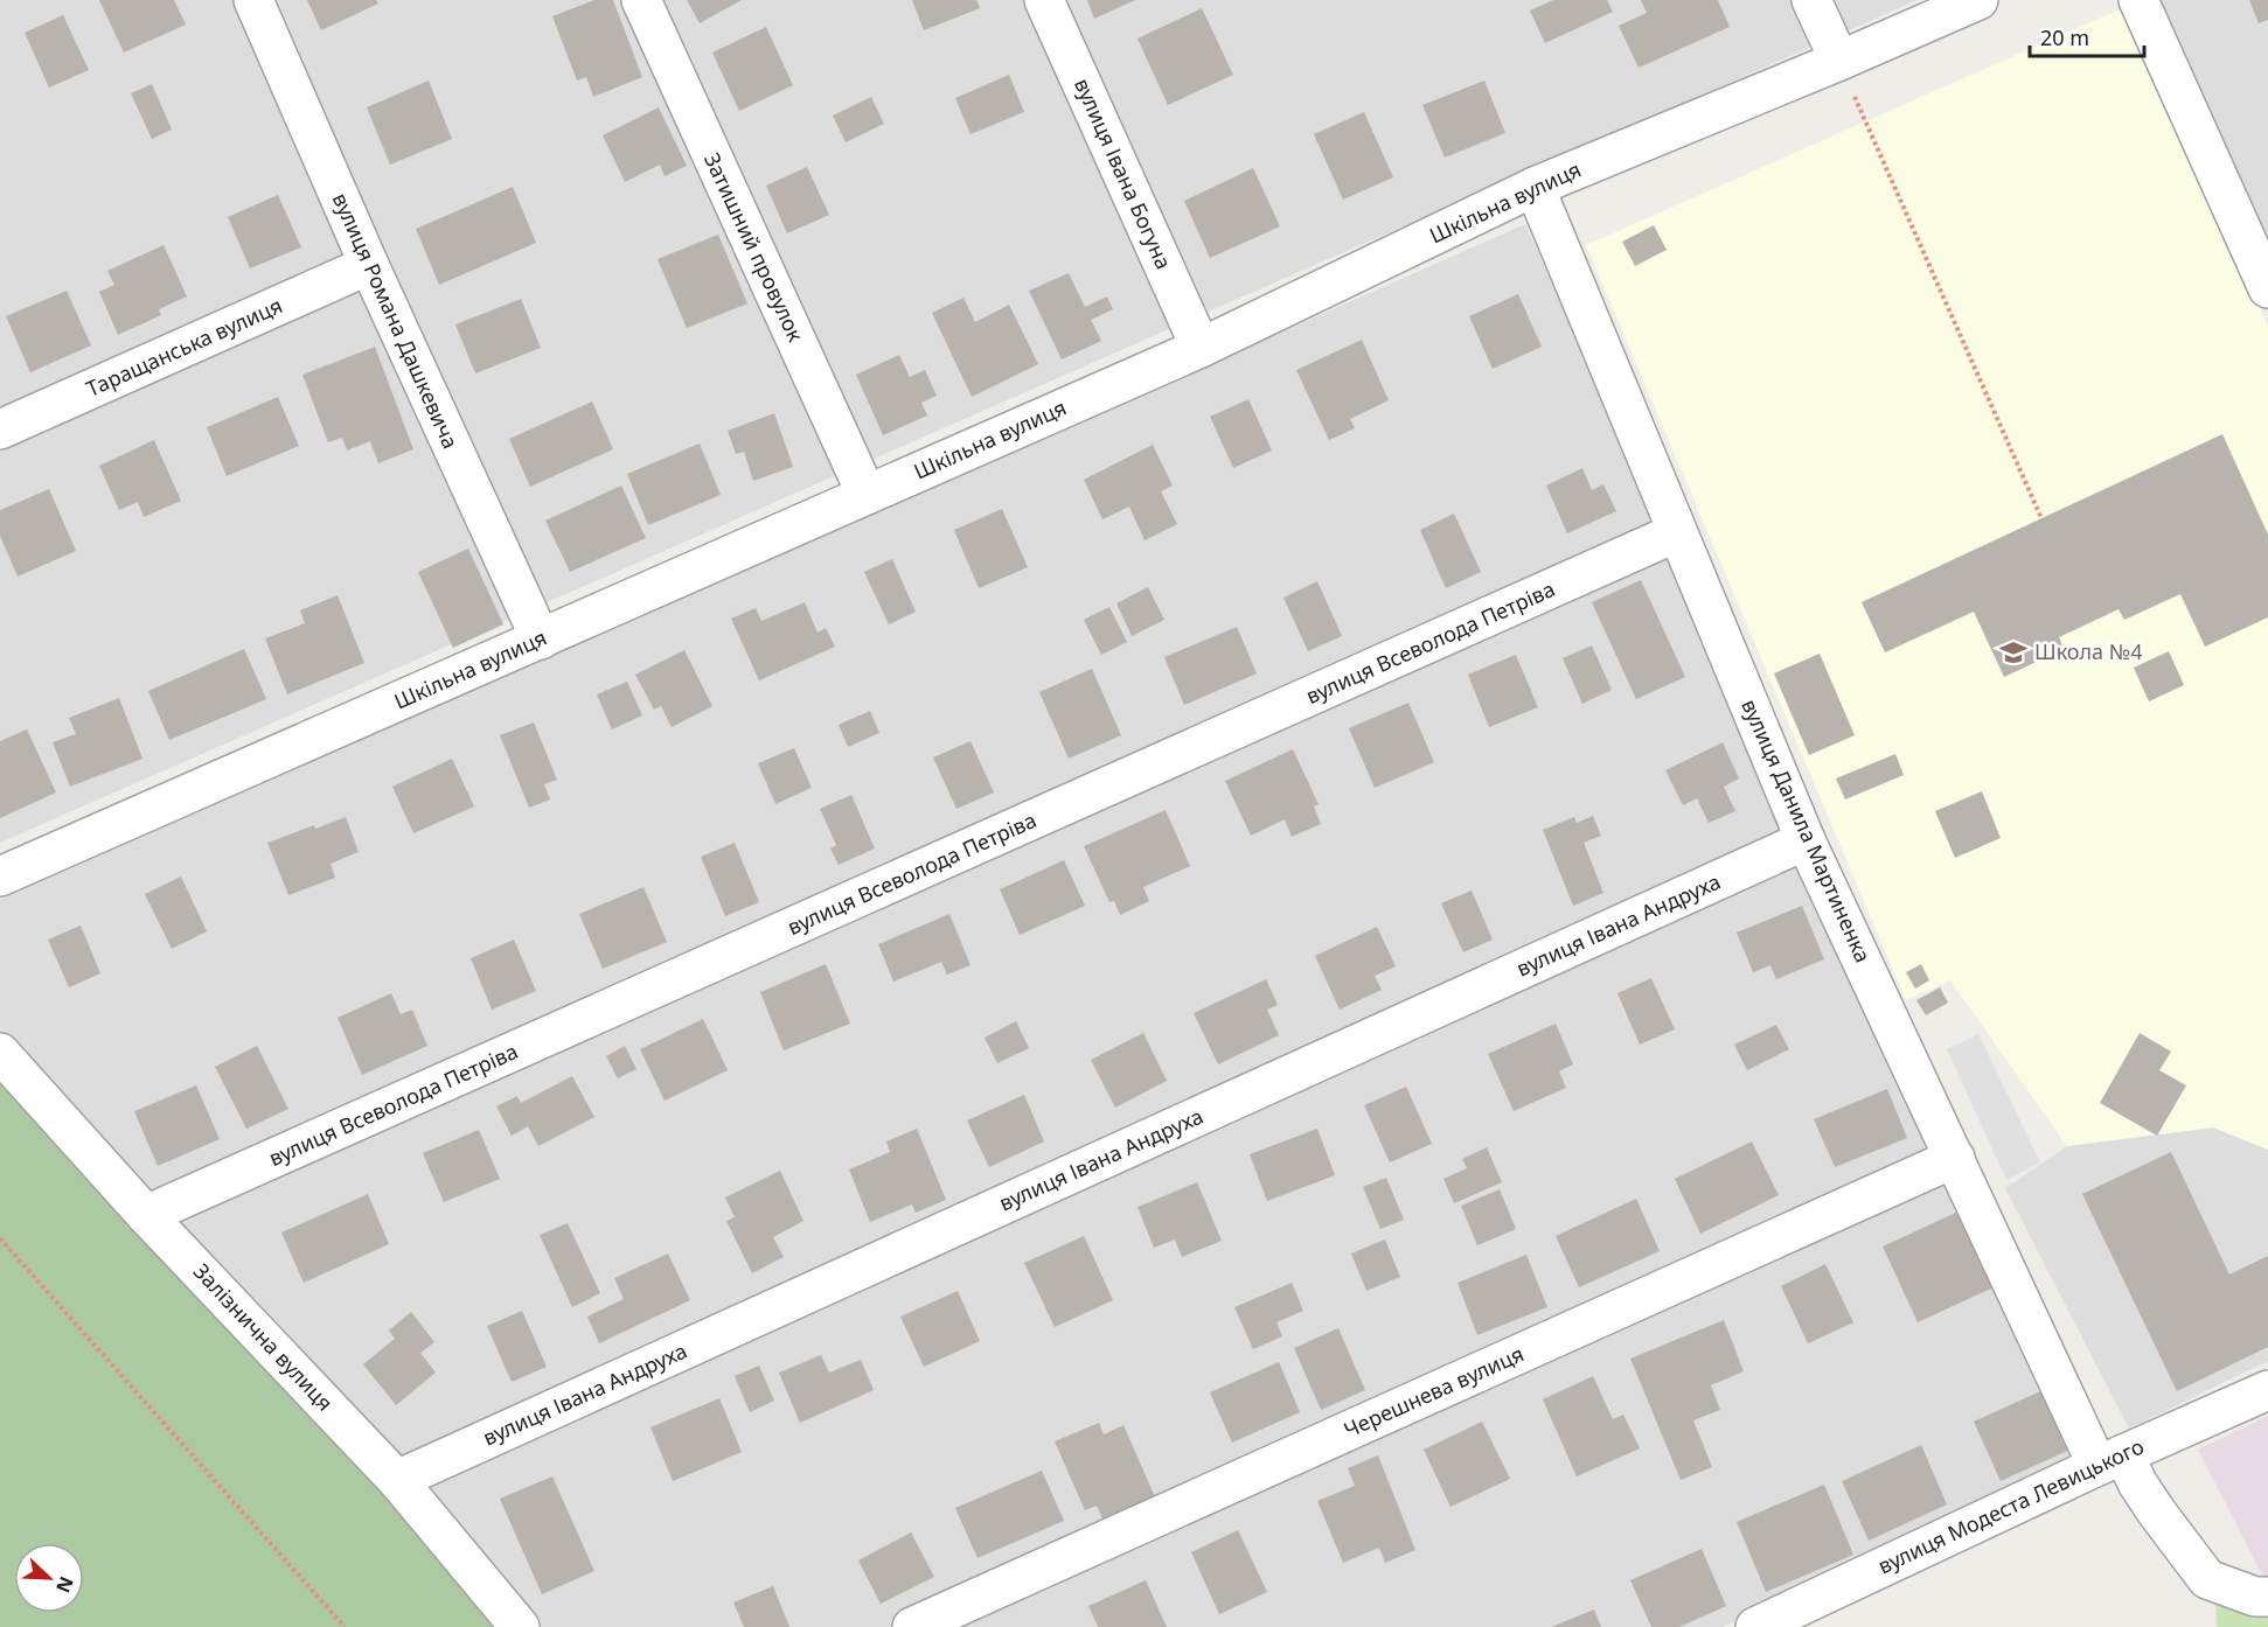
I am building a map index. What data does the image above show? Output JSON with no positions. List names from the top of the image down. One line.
{"streets":{"street":["вулиця Івана Богуна","Шкільна вулиця","Затишний провулок","вулиця Романа Дашкевича","Таращанська вулиця","вулиця Всеволода Петріва","вулиця Данила Мартиненка","вулиця Івана Андруха","Залізнична вулиця","Черешнева вулиця","вулиця Модеста Левицького"]},"crossings":[["вулиця Івана Богуна","Шкільна вулиця"],["Шкільна вулиця","Затишний провулок"],["Шкільна вулиця","вулиця Романа Дашкевича"],["Шкільна вулиця","вулиця Данила Мартиненка"],["вулиця Романа Дашкевича","Таращанська вулиця"],["вулиця Всеволода Петріва","вулиця Данила Мартиненка"],["вулиця Всеволода Петріва","Залізнична вулиця"],["вулиця Данила Мартиненка","вулиця Івана Андруха"],["вулиця Данила Мартиненка","Черешнева вулиця"],["вулиця Данила Мартиненка","вулиця Модеста Левицького"],["вулиця Івана Андруха","Залізнична вулиця"]],"places":{"school or university":["Школа №4"]},"scale_bar":"20 m","north":"bottom right"}
